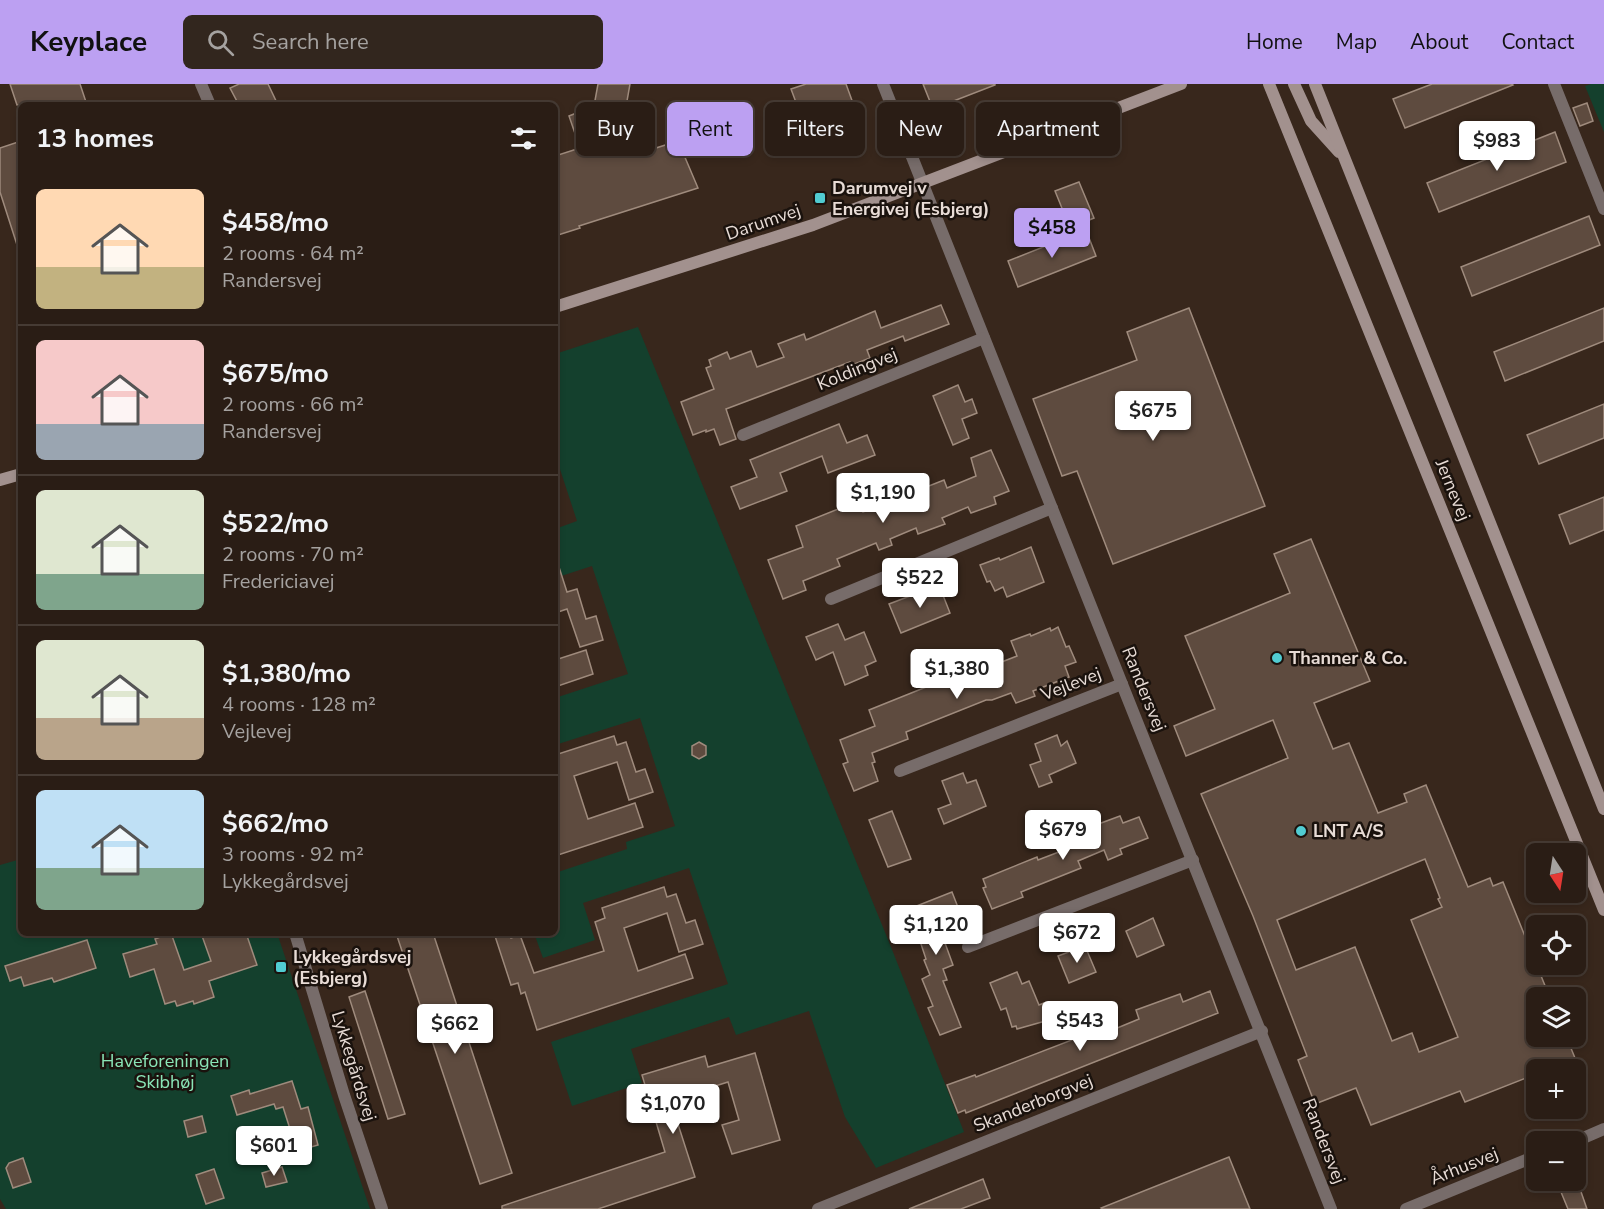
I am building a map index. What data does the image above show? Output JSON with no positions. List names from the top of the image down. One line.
{"streets":{"main road":["Darumvej","Jernevej"],"street":["Koldingvej","Vejlevej","Randersvej","Lykkegårdsvej","Skanderborgvej","Århusvej"]},"crossings":[["Darumvej","Randersvej"],["Koldingvej","Randersvej"],["Vejlevej","Randersvej"],["Randersvej","Skanderborgvej"]],"parks":["Haveforeningen Skibhøj"],"places":{"transit":["Darumvej v Energivej (Esbjerg)","Lykkegårdsvej (Esbjerg)"],"other":["Thanner & Co.","LNT A/S"]},"north":"bottom","page":{"header":"Keyplace","search":"Search here","nav":["Home","Map","About","Contact"],"chip":["Buy","Rent","Filters","New","Apartment"],"heading":"13 homes","price":["$983","$458","$675","$1,190","$522","$1,380","$679","$1,120","$672","$543","$662","$1,070","$601"],"list":[{"name":"$458/mo","note":"2 rooms · 64 m² · Randersvej"},{"name":"$675/mo","note":"2 rooms · 66 m² · Randersvej"},{"name":"$522/mo","note":"2 rooms · 70 m² · Fredericiavej"},{"name":"$1,380/mo","note":"4 rooms · 128 m² · Vejlevej"},{"name":"$662/mo","note":"3 rooms · 92 m² · Lykkegårdsvej"}],"map_buttons":["+","−"]}}
